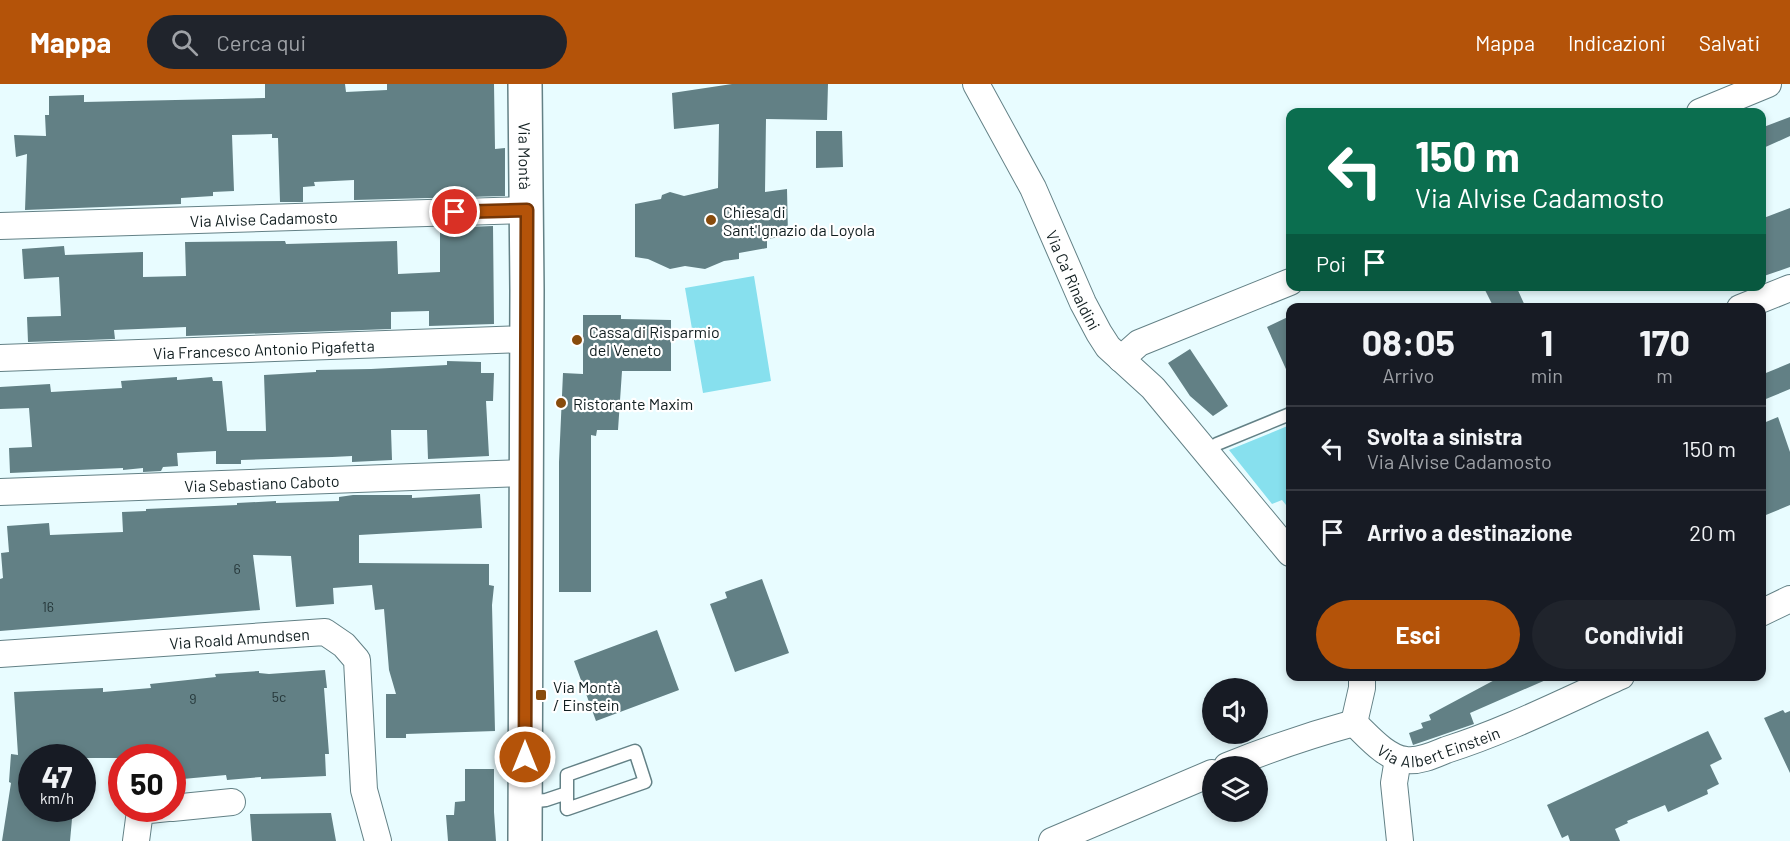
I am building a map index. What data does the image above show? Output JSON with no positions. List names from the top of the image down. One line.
{"streets":{"main road":["Via Montà"],"street":["Via Alvise Cadamosto","Via Ca' Rinaldini","Via Francesco Antonio Pigafetta","Via Sebastiano Caboto","Via Roald Amundsen","Via Albert Einstein"]},"crossings":[["Via Montà","Via Alvise Cadamosto"],["Via Montà","Via Francesco Antonio Pigafetta"],["Via Montà","Via Sebastiano Caboto"]],"places":{"other":["Chiesa di Sant'Ignazio da Loyola","Cassa di Risparmio del Veneto","Ristorante Maxim"],"transit":["Via Montà / Einstein"]},"house_numbers":["6","16","5c","9"],"page":{"header":"Mappa","search":"Cerca qui","nav":["Mappa","Indicazioni","Salvati"],"turn":["150 m","Via Alvise Cadamosto"],"then":"Poi","eta":["08:05","Arrivo","1","min","170","m"],"list":[{"name":"Svolta a sinistra","note":"Via Alvise Cadamosto","value":"150 m"},{"name":"Arrivo a destinazione","value":"20 m"}],"buttons":["Esci","Condividi"],"speed":"47 km/h","limit":"50"}}
